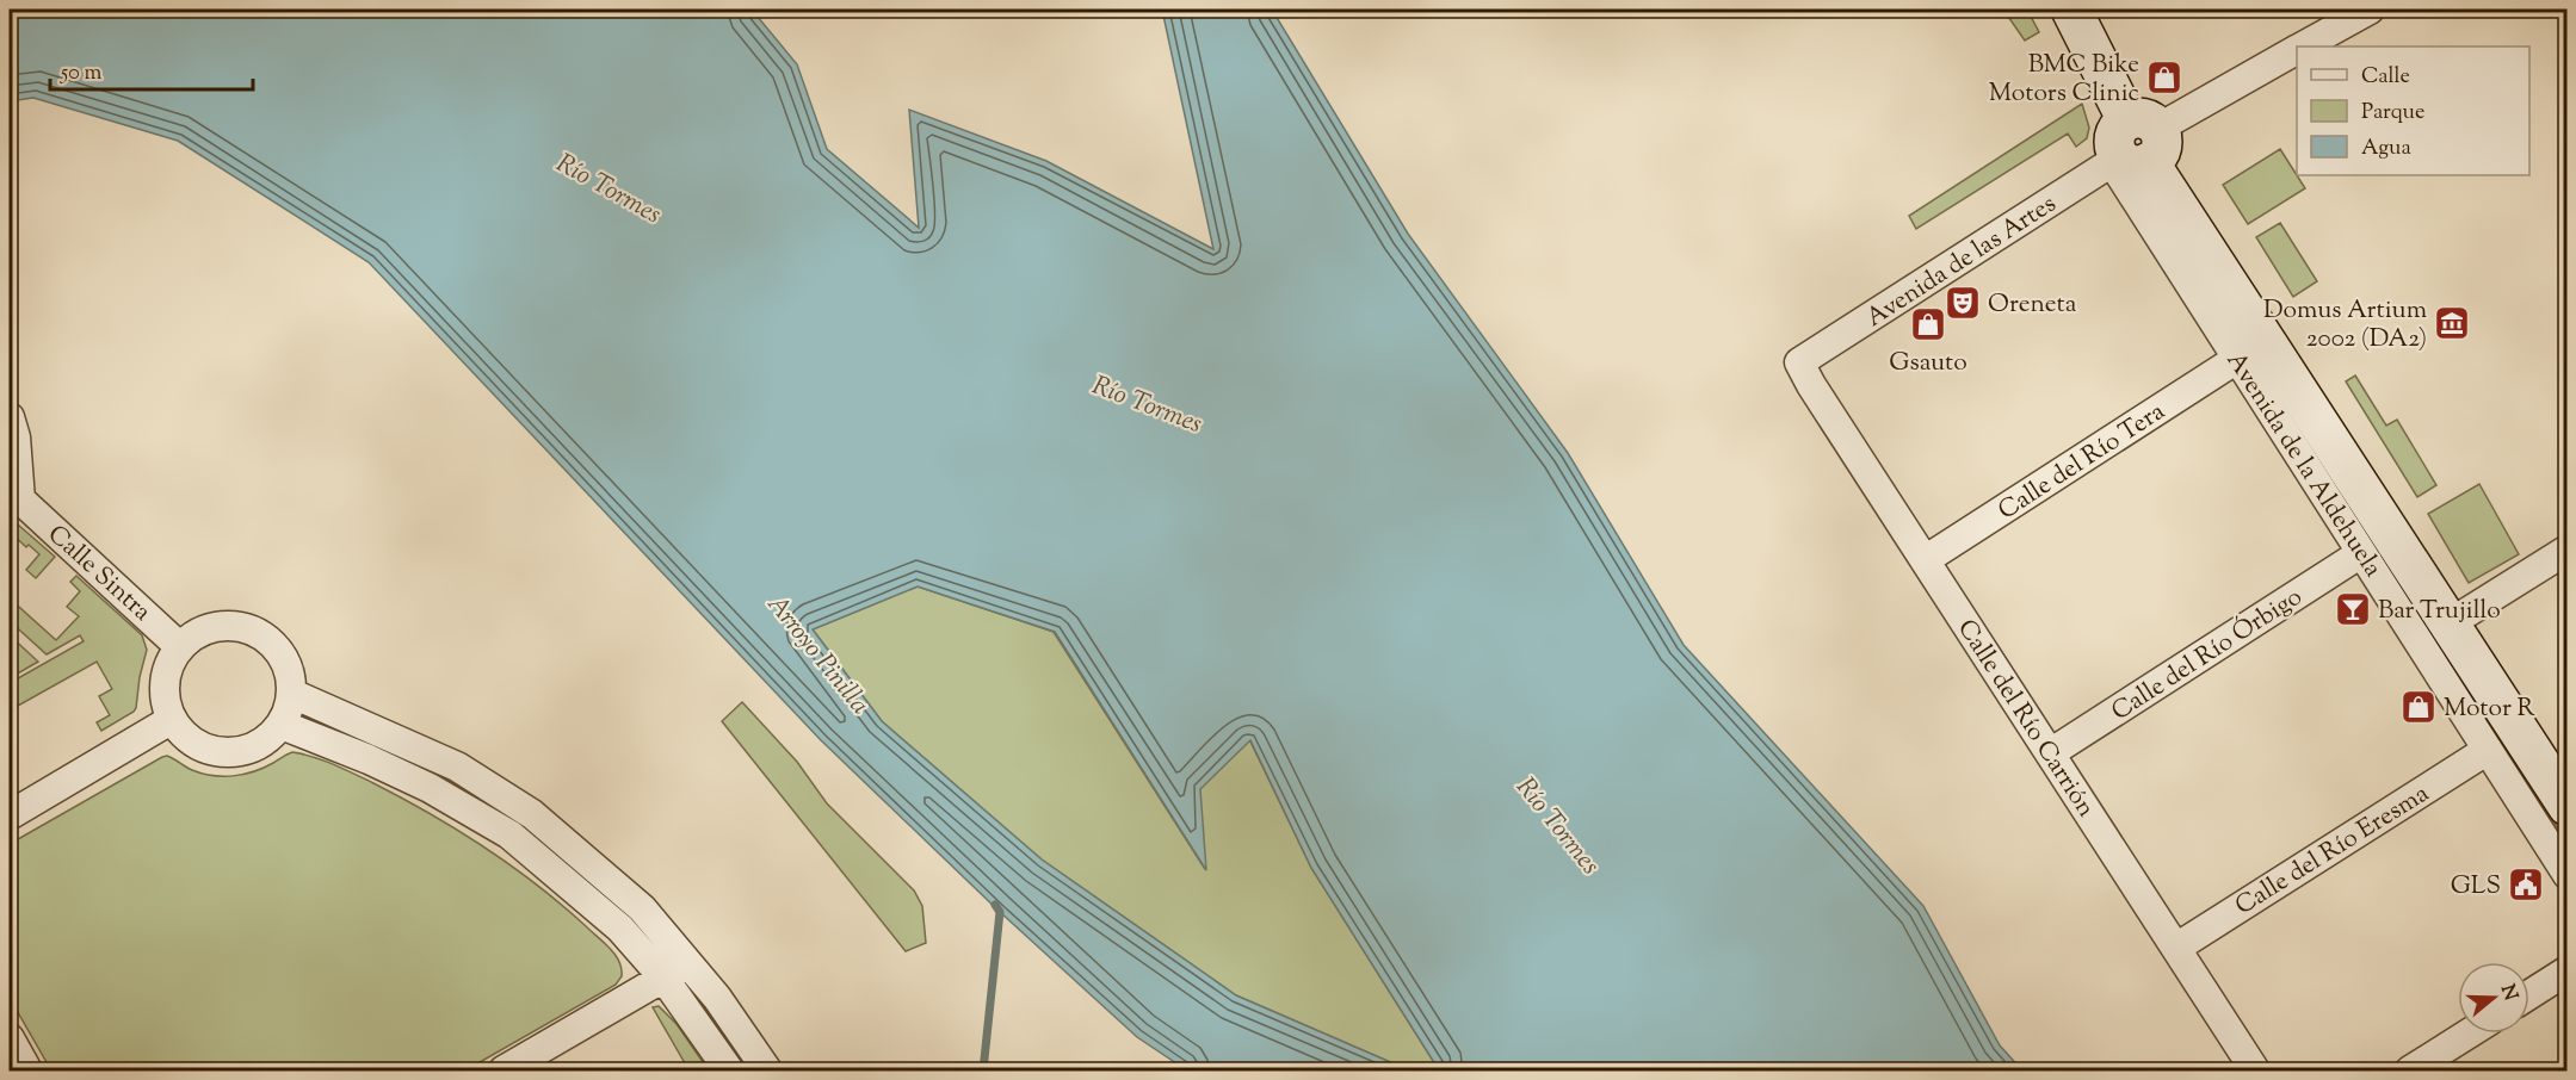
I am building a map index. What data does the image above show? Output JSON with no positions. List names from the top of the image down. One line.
{"streets":{"main road":["Avenida de la Aldehuela"],"street":["Avenida de las Artes","Calle del Río Tera","Calle Sintra","Calle del Río Órbigo","Calle del Río Carrión","Calle del Río Eresma"]},"crossings":[["Avenida de las Artes","Avenida de la Aldehuela"],["Avenida de las Artes","Calle del Río Carrión"],["Calle del Río Tera","Avenida de la Aldehuela"],["Calle del Río Tera","Calle del Río Carrión"],["Avenida de la Aldehuela","Calle del Río Órbigo"],["Avenida de la Aldehuela","Calle del Río Eresma"],["Calle del Río Órbigo","Calle del Río Carrión"],["Calle del Río Carrión","Calle del Río Eresma"]],"water":["Río Tormes","Arroyo Pinilla"],"places":{"shop":["BMC Bike Motors Clinic","Gsauto","Motor R"],"theatre":["Oreneta"],"museum":["Domus Artium 2002 (DA2)"],"bar":["Bar Trujillo"],"public building":["GLS"]},"legend":["Calle","Parque","Agua"],"scale_bar":"50 m","north":"right"}
